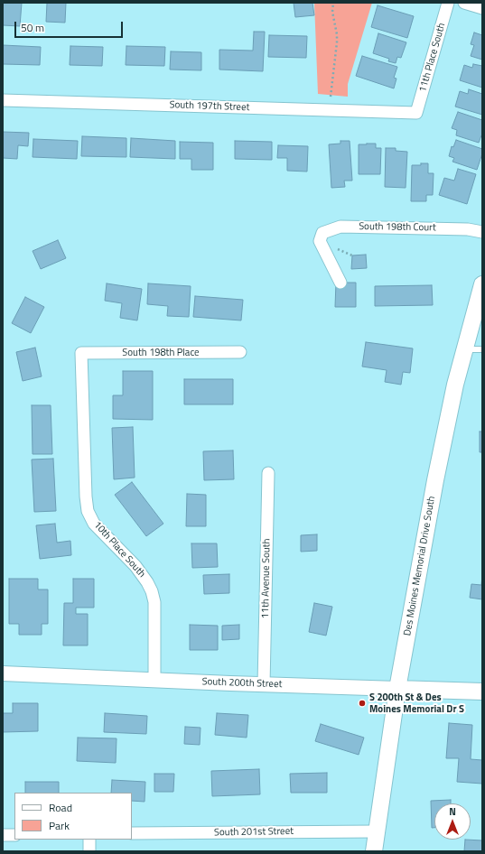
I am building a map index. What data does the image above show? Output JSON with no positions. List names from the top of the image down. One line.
{"streets":{"main road":["Des Moines Memorial Drive South","South 200th Street"],"street":["11th Place South","South 197th Street","South 198th Court","South 198th Place","10th Place South","11th Avenue South","South 201st Street"]},"crossings":[["11th Place South","South 197th Street"],["South 198th Place","10th Place South"],["10th Place South","South 200th Street"],["Des Moines Memorial Drive South","South 200th Street"],["Des Moines Memorial Drive South","South 201st Street"],["11th Avenue South","South 200th Street"]],"places":["S 200th St & Des Moines Memorial Dr S"],"legend":["Road","Park"],"scale_bar":"50 m","north":"top"}
